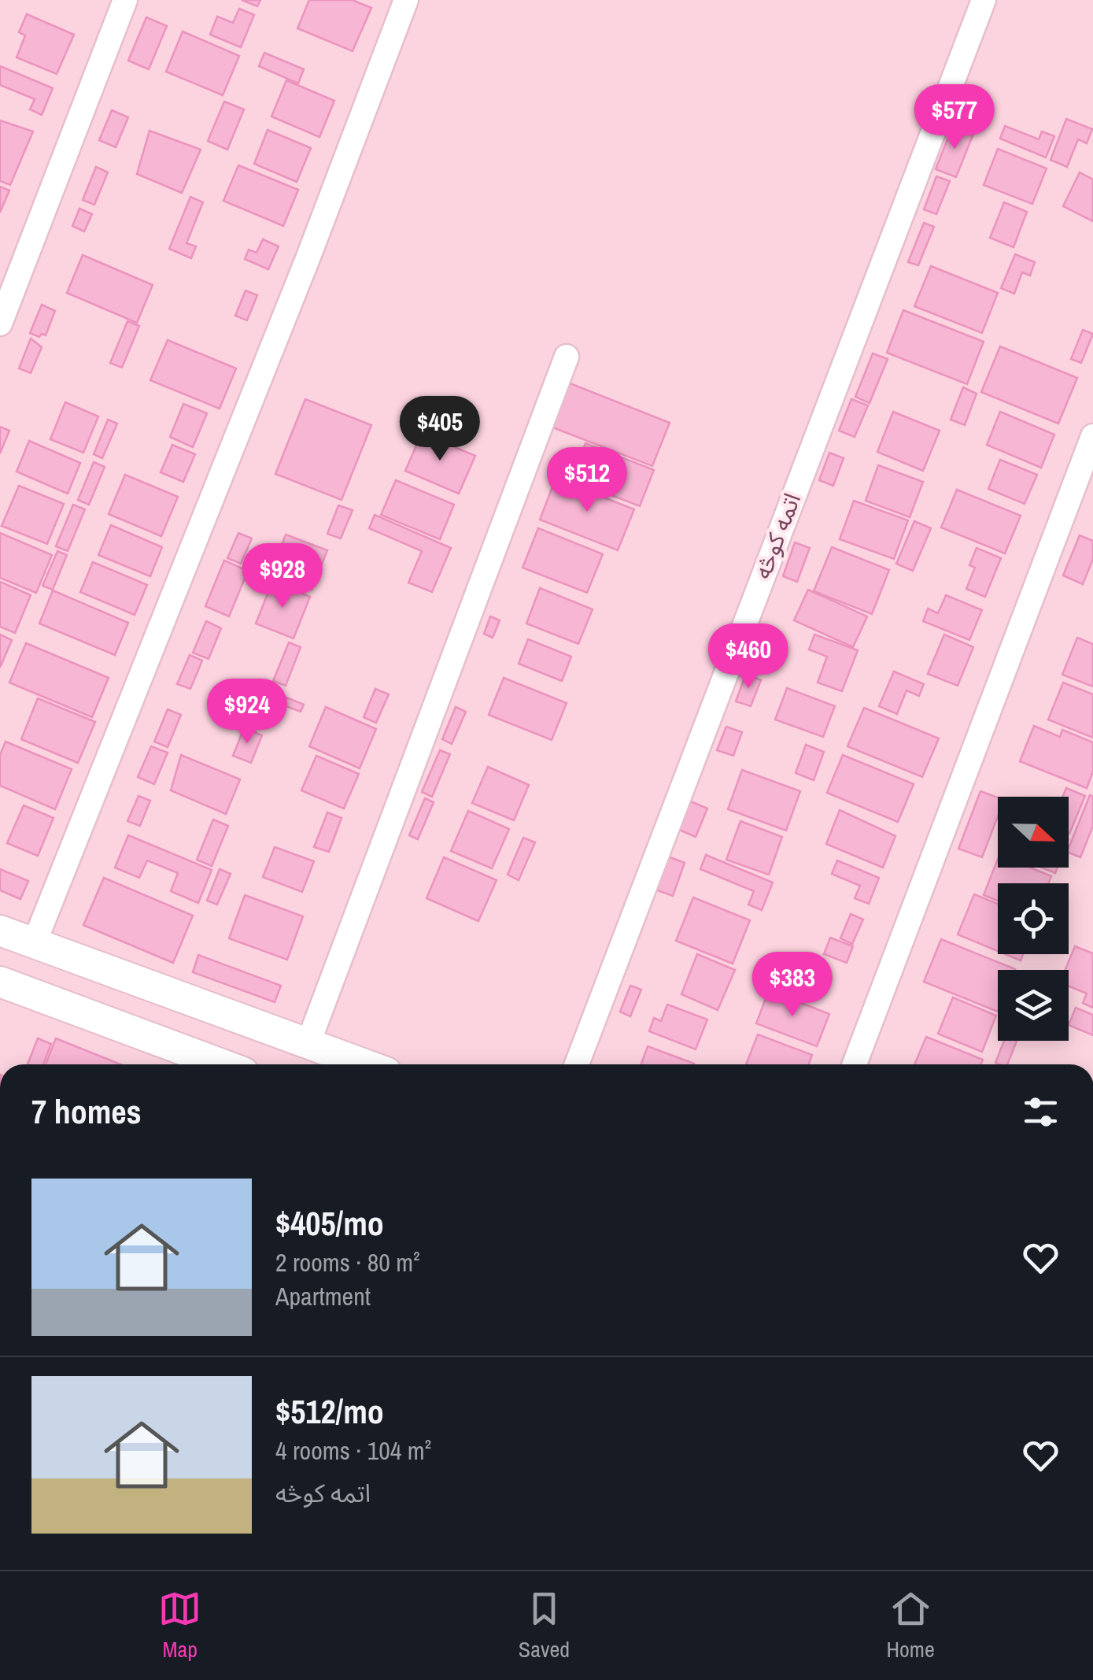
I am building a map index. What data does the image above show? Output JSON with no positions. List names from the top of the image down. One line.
{"streets":{"street":["اتمه کوڅه"]},"north":"right","page":{"price":["$577","$405","$512","$928","$460","$924","$383"],"heading":"7 homes","list":[{"name":"$405/mo","note":"2 rooms · 80 m² · Apartment"},{"name":"$512/mo","note":"4 rooms · 104 m² · اتمه کوڅه"}],"tabs":["Map","Saved","Home"]}}
